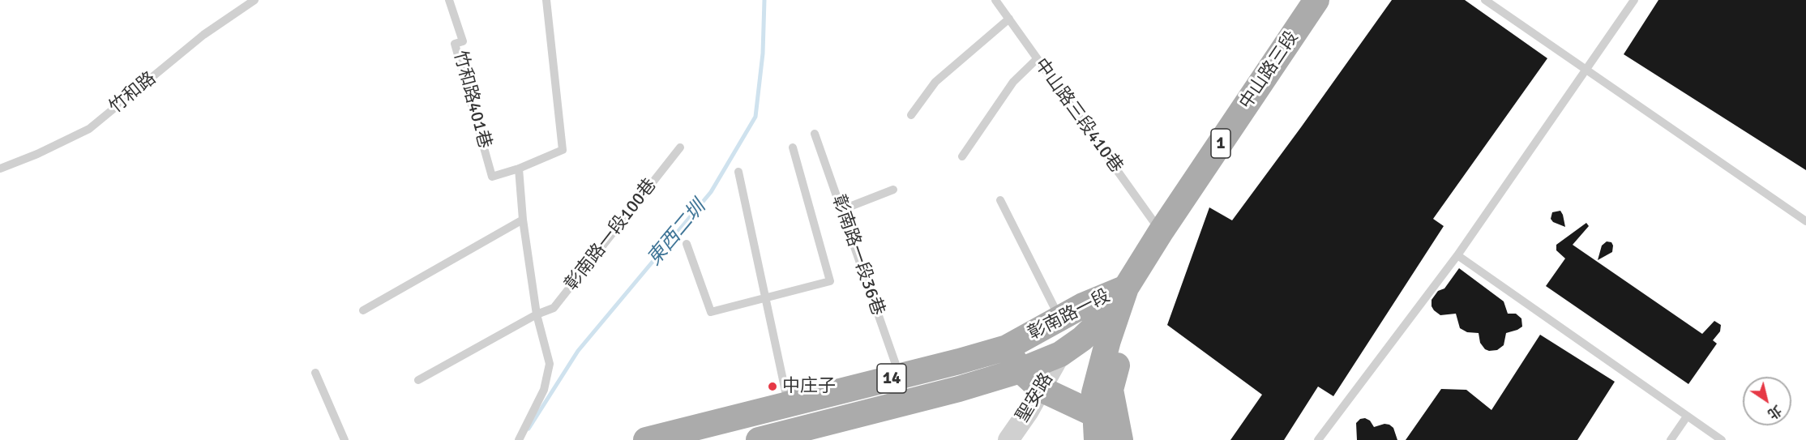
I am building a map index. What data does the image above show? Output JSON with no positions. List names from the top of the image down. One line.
{"streets":{"main road":["中山路三段","1","彰南路一段","14"],"street":["聖安路"],"lane":["竹和路","竹和路401巷","中山路三段410巷","彰南路一段100巷","彰南路一段36巷"]},"crossings":[["中山路三段","中山路三段410巷"],["中山路三段","彰南路一段"],["彰南路一段36巷","彰南路一段"],["彰南路一段","聖安路"]],"water":["東西二圳"],"places":["中庄子"],"north":"bottom right"}
